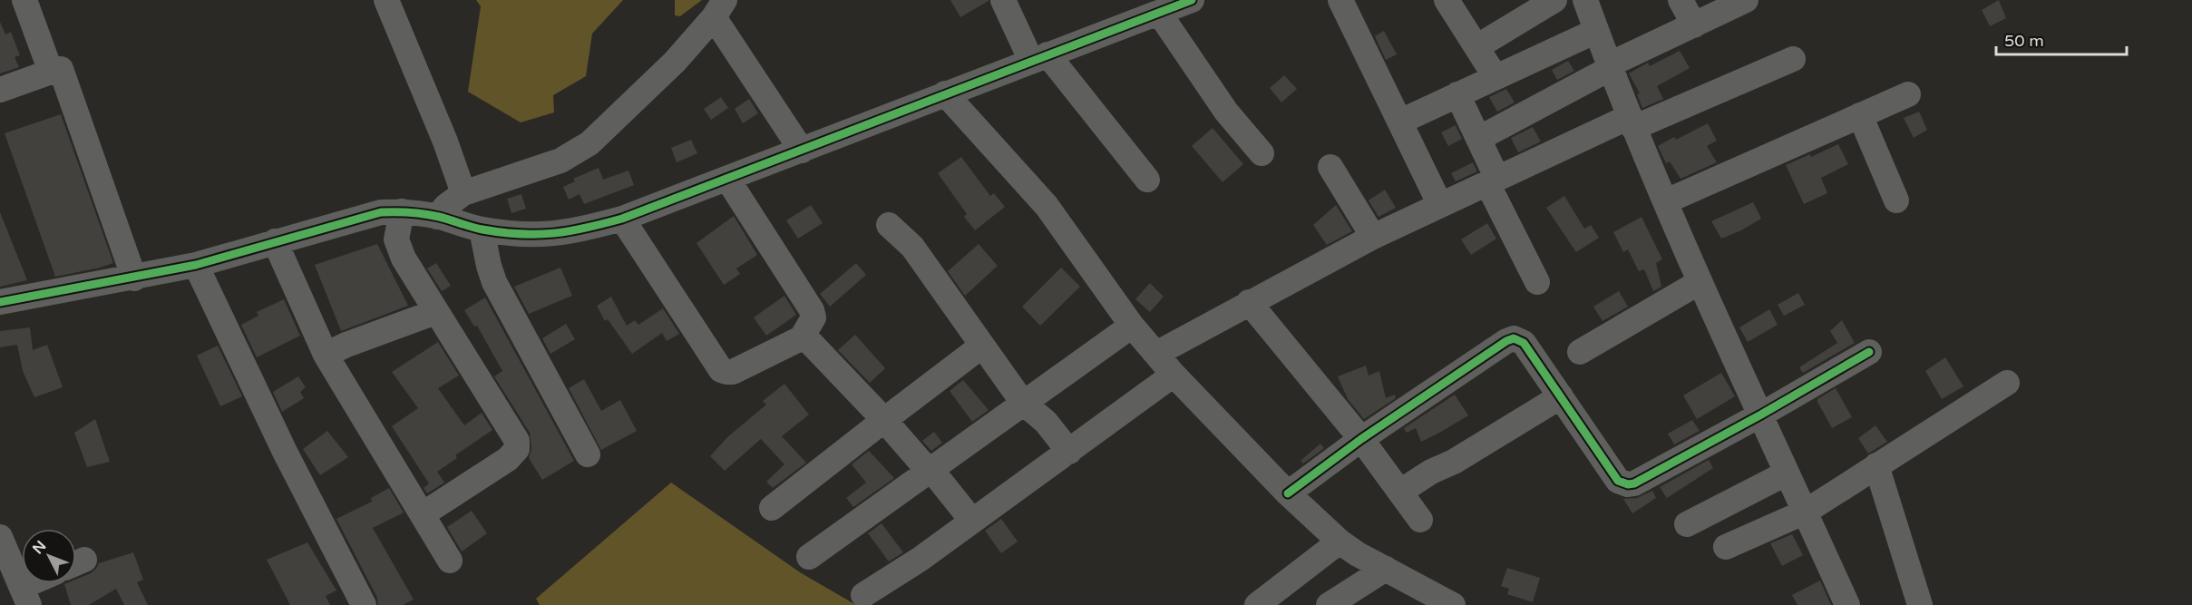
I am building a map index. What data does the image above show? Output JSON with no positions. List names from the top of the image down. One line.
{"scale_bar":"50 m","north":"top left"}
